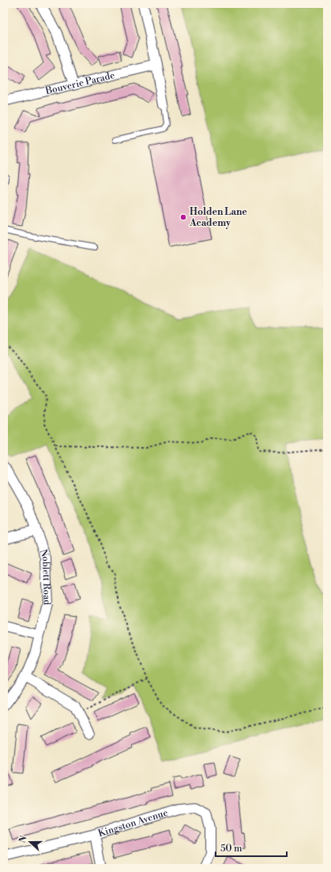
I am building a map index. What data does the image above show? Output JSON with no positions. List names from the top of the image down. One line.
{"streets":{"street":["Bouverie Parade","Noblett Road","Kingston Avenue"]},"places":["Holden Lane Academy"],"scale_bar":"50 m","north":"left"}
